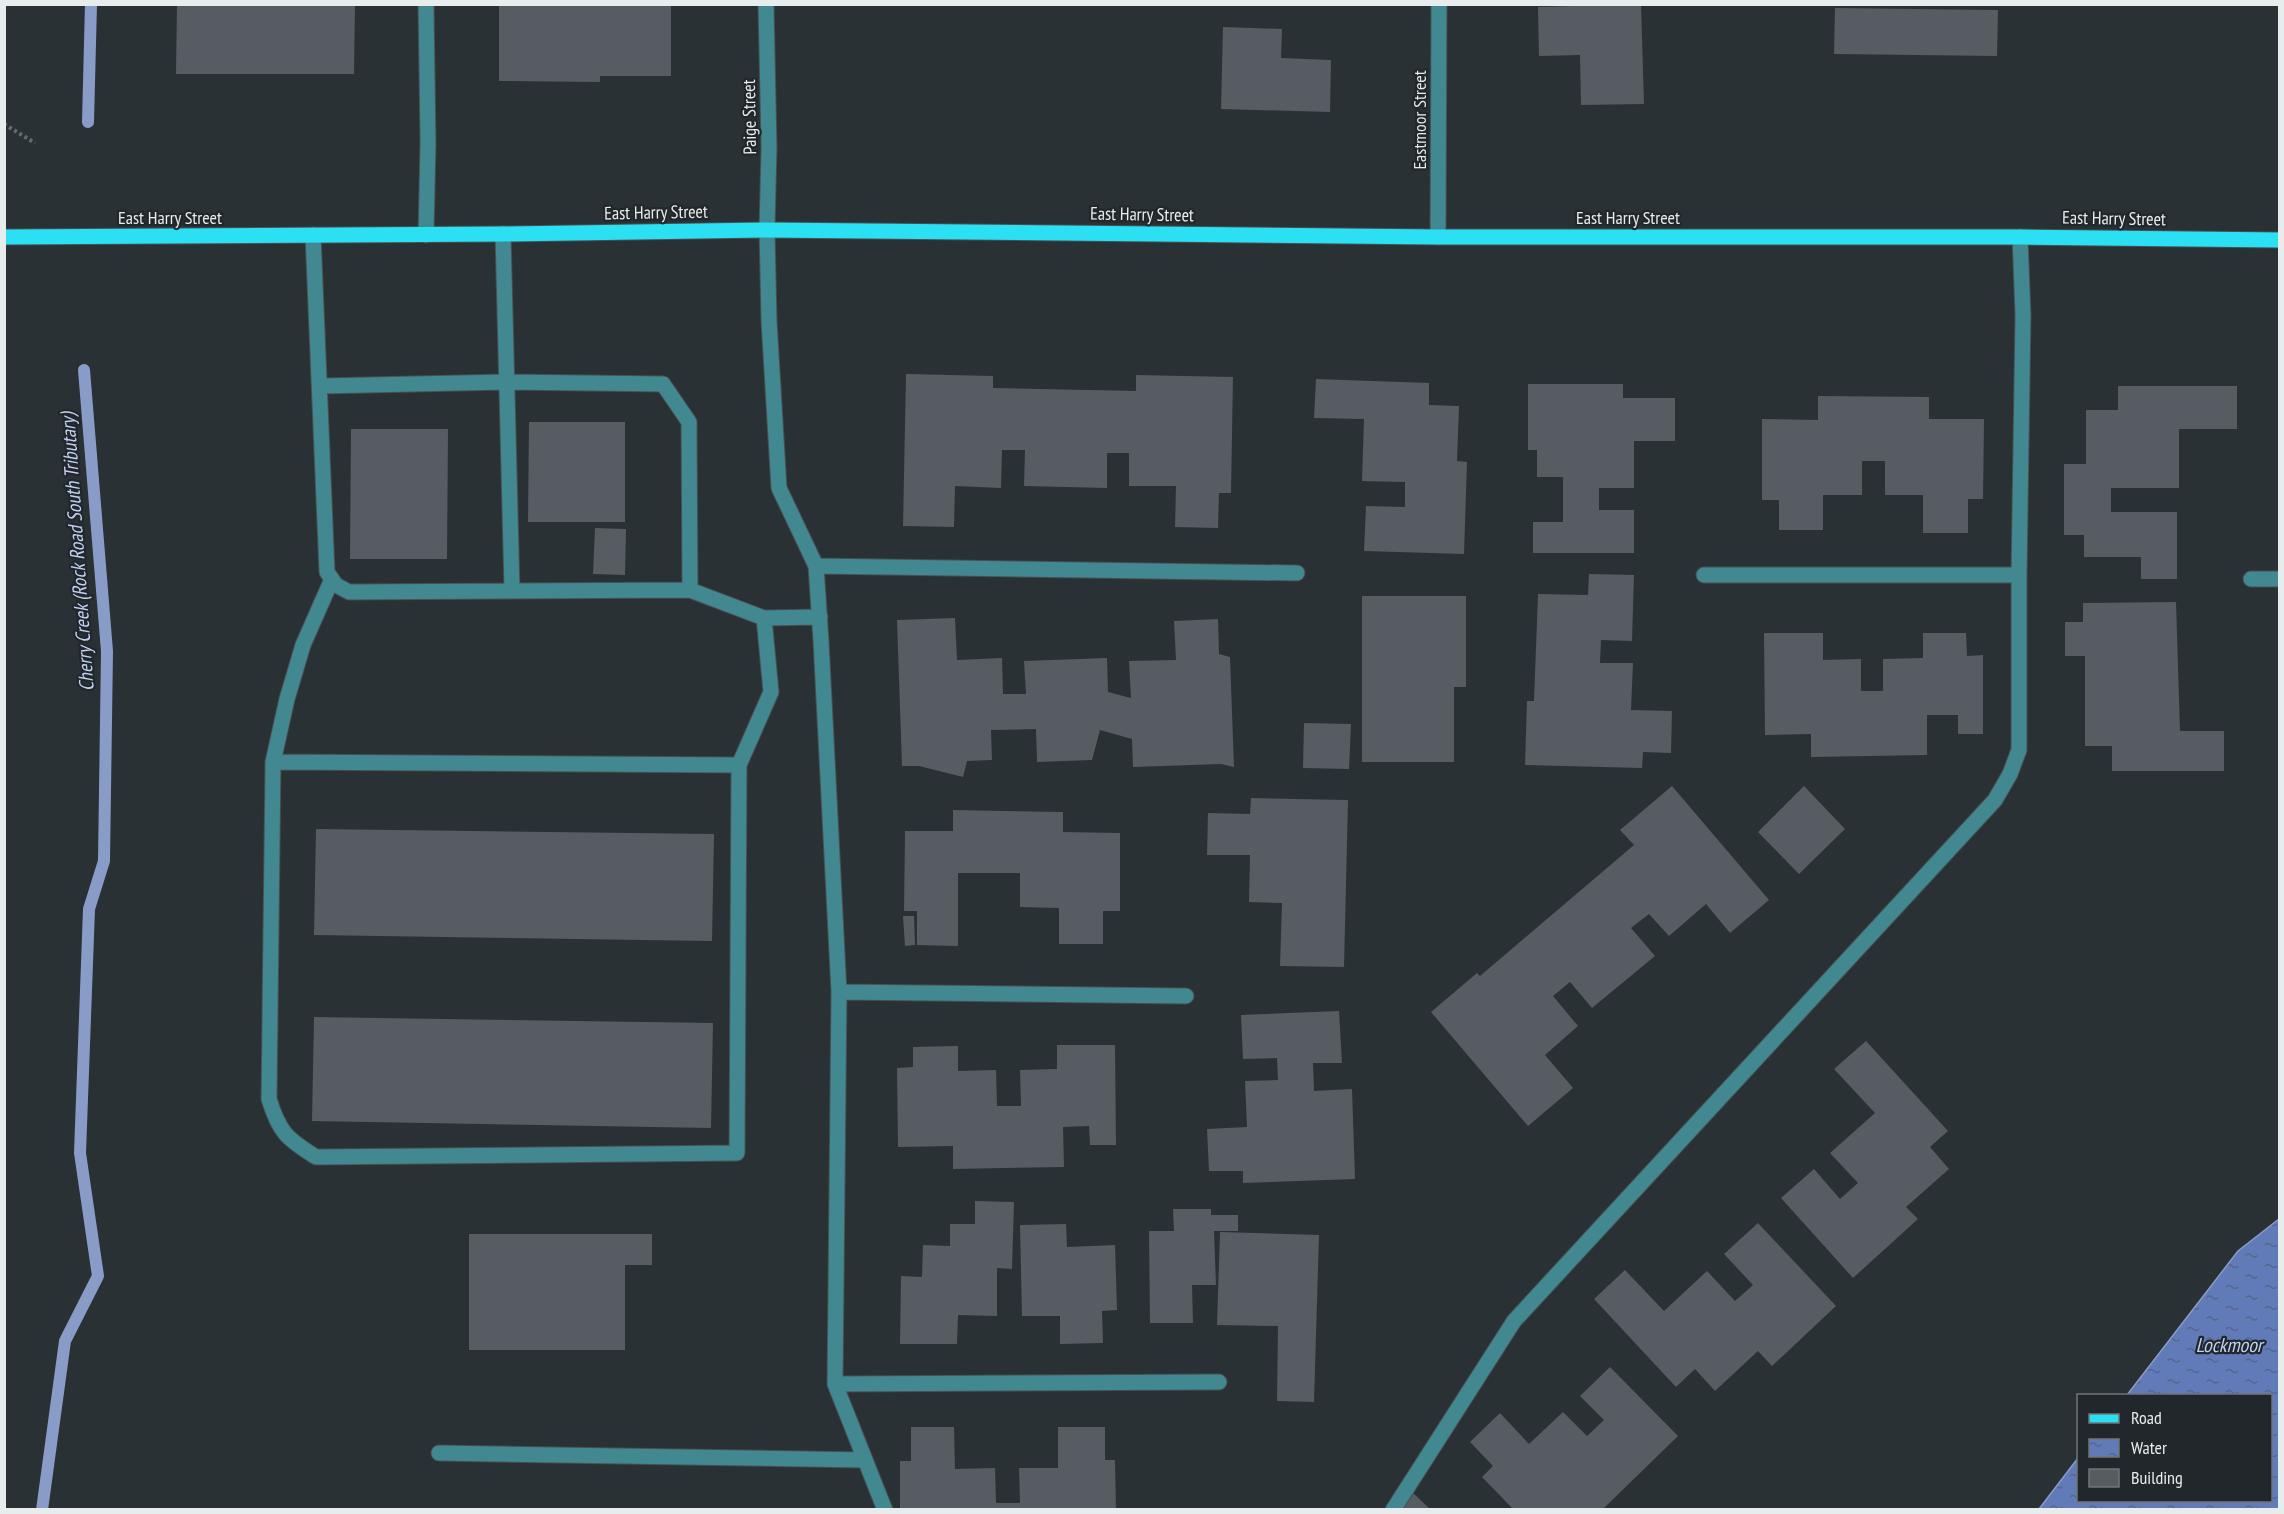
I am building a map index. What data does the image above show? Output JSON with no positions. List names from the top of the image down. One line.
{"streets":{"main road":["East Harry Street"],"street":["Paige Street","Eastmoor Street"]},"crossings":[["Paige Street","East Harry Street"],["Eastmoor Street","East Harry Street"]],"water":["Cherry Creek (Rock Road South Tributary)","Lockmoor"],"legend":["Road","Water","Building"]}
